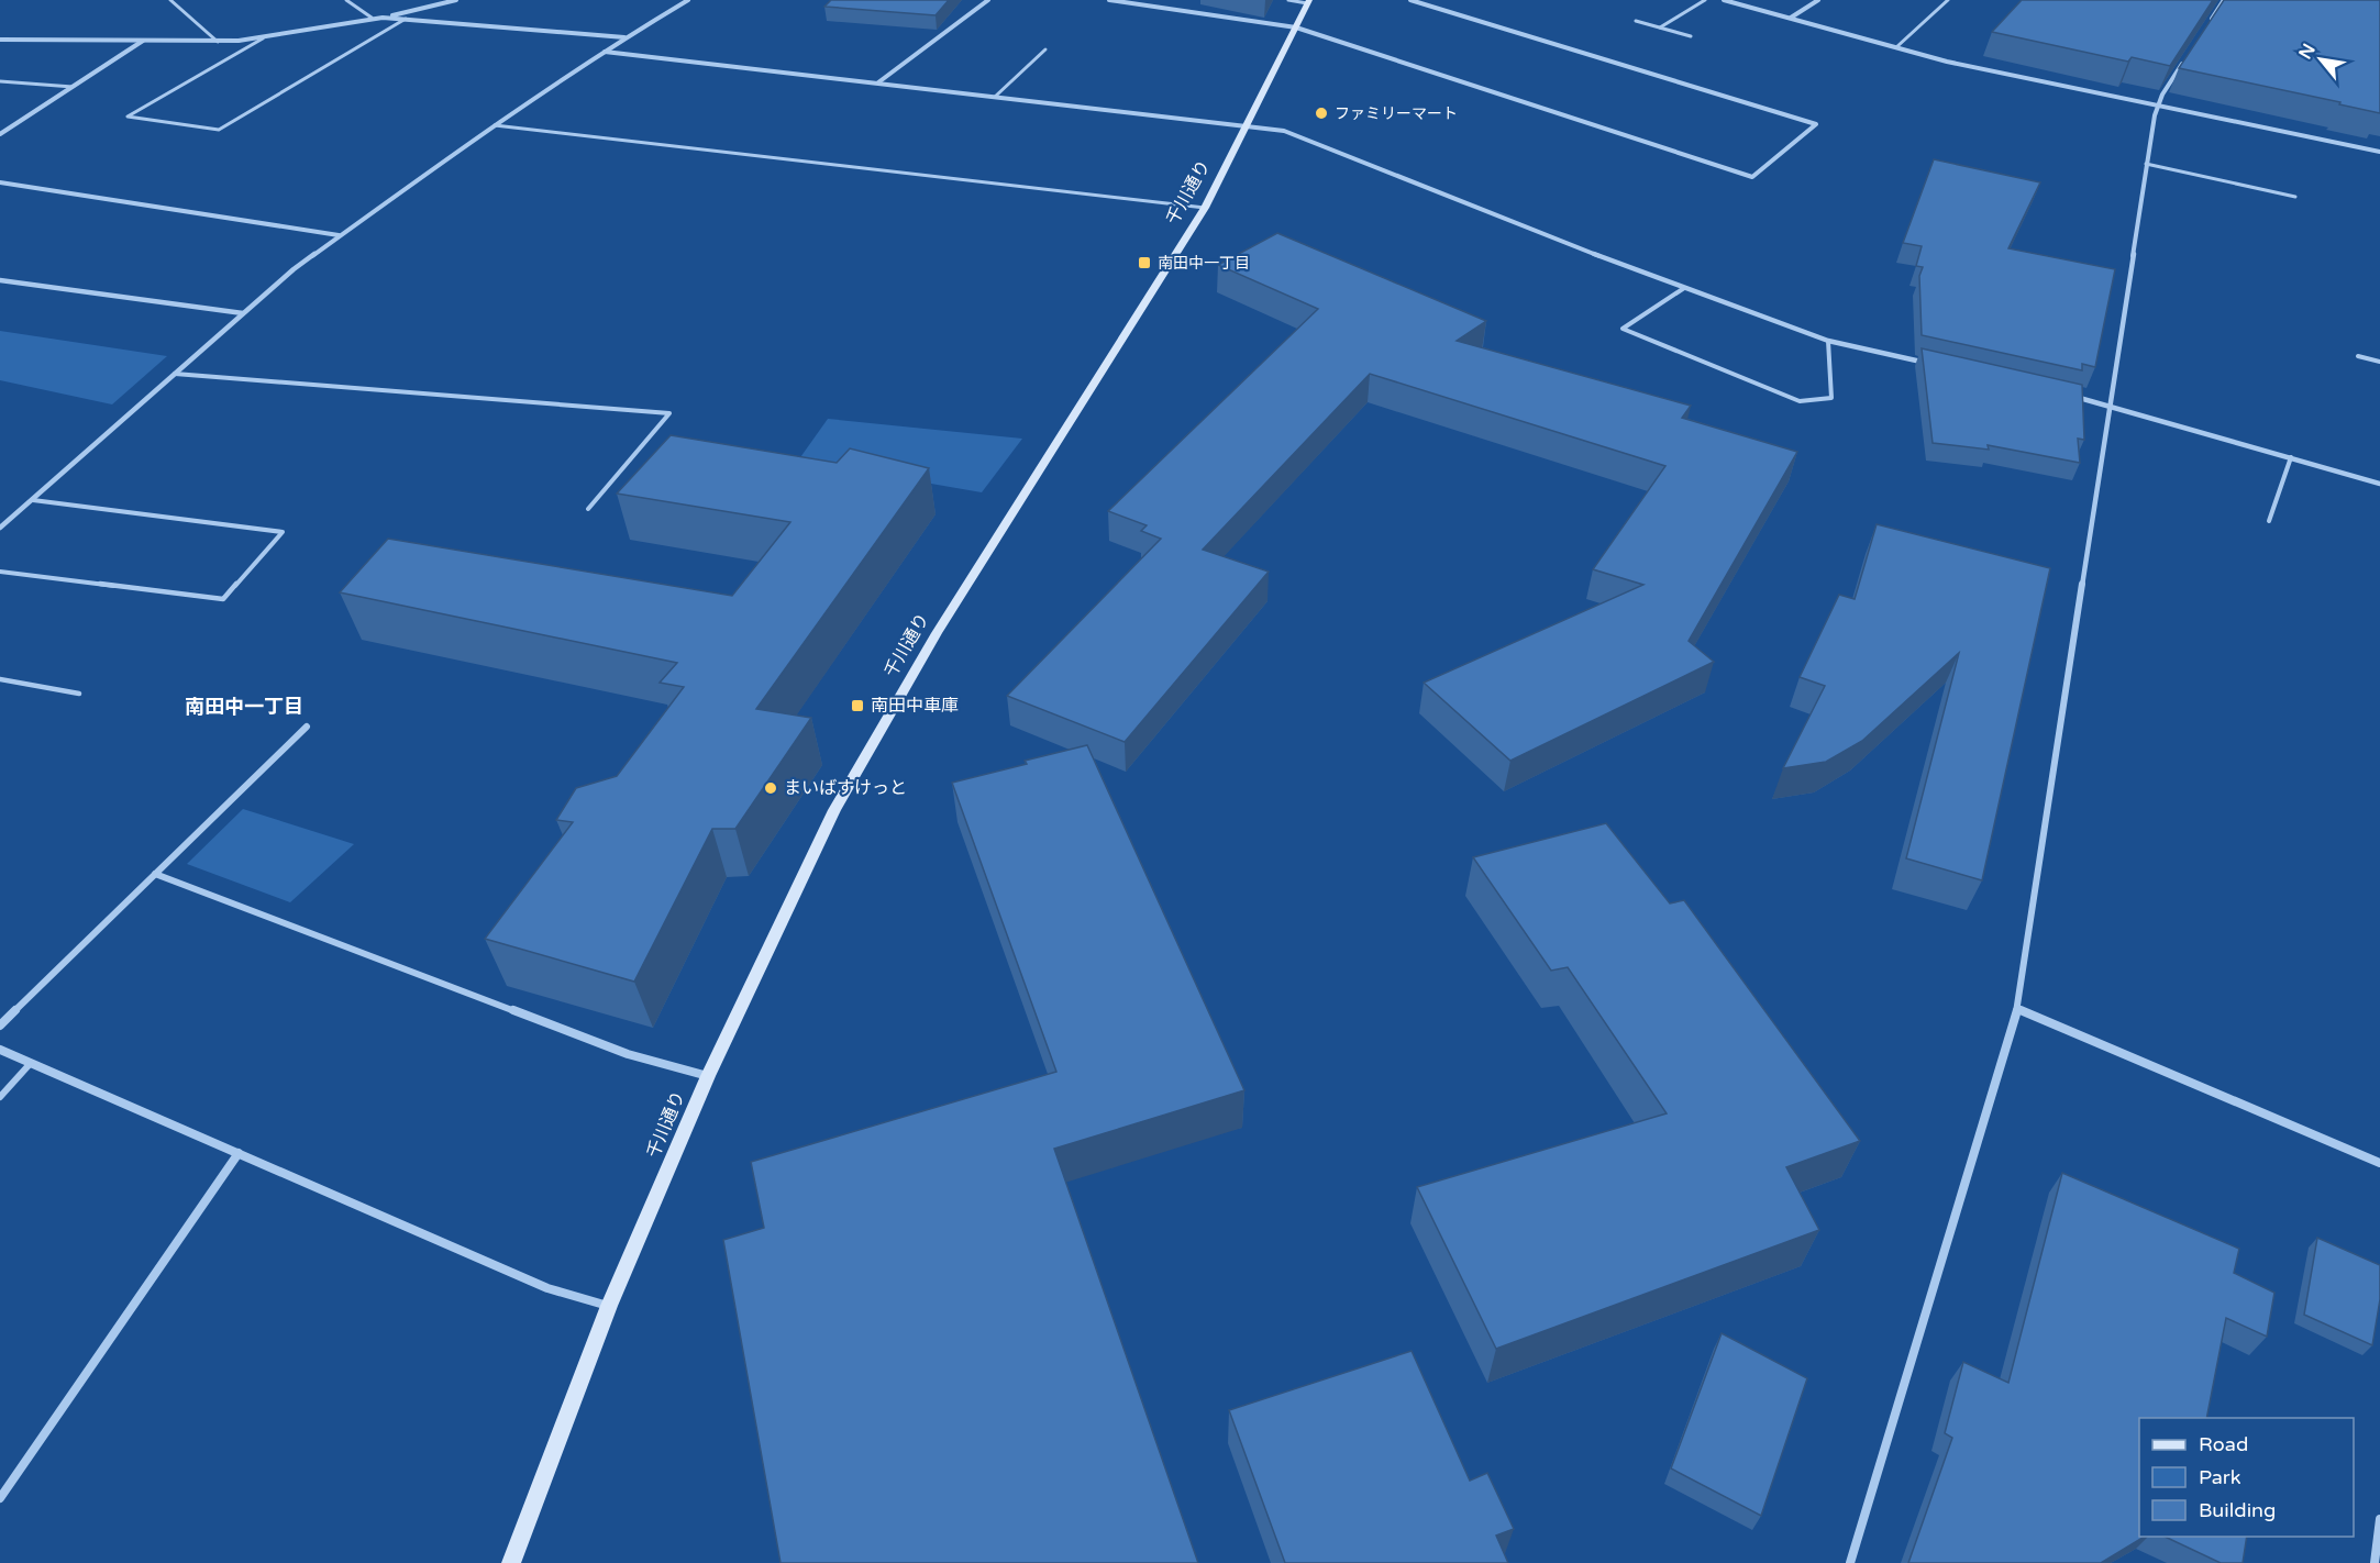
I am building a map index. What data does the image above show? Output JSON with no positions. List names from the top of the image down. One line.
{"streets":{"main road":["千川通り"]},"districts":["南田中一丁目"],"places":{"other":["ファミリーマート","まいばすけっと"],"transit":["南田中一丁目","南田中車庫"]},"legend":["Road","Park","Building"],"north":"top left"}
